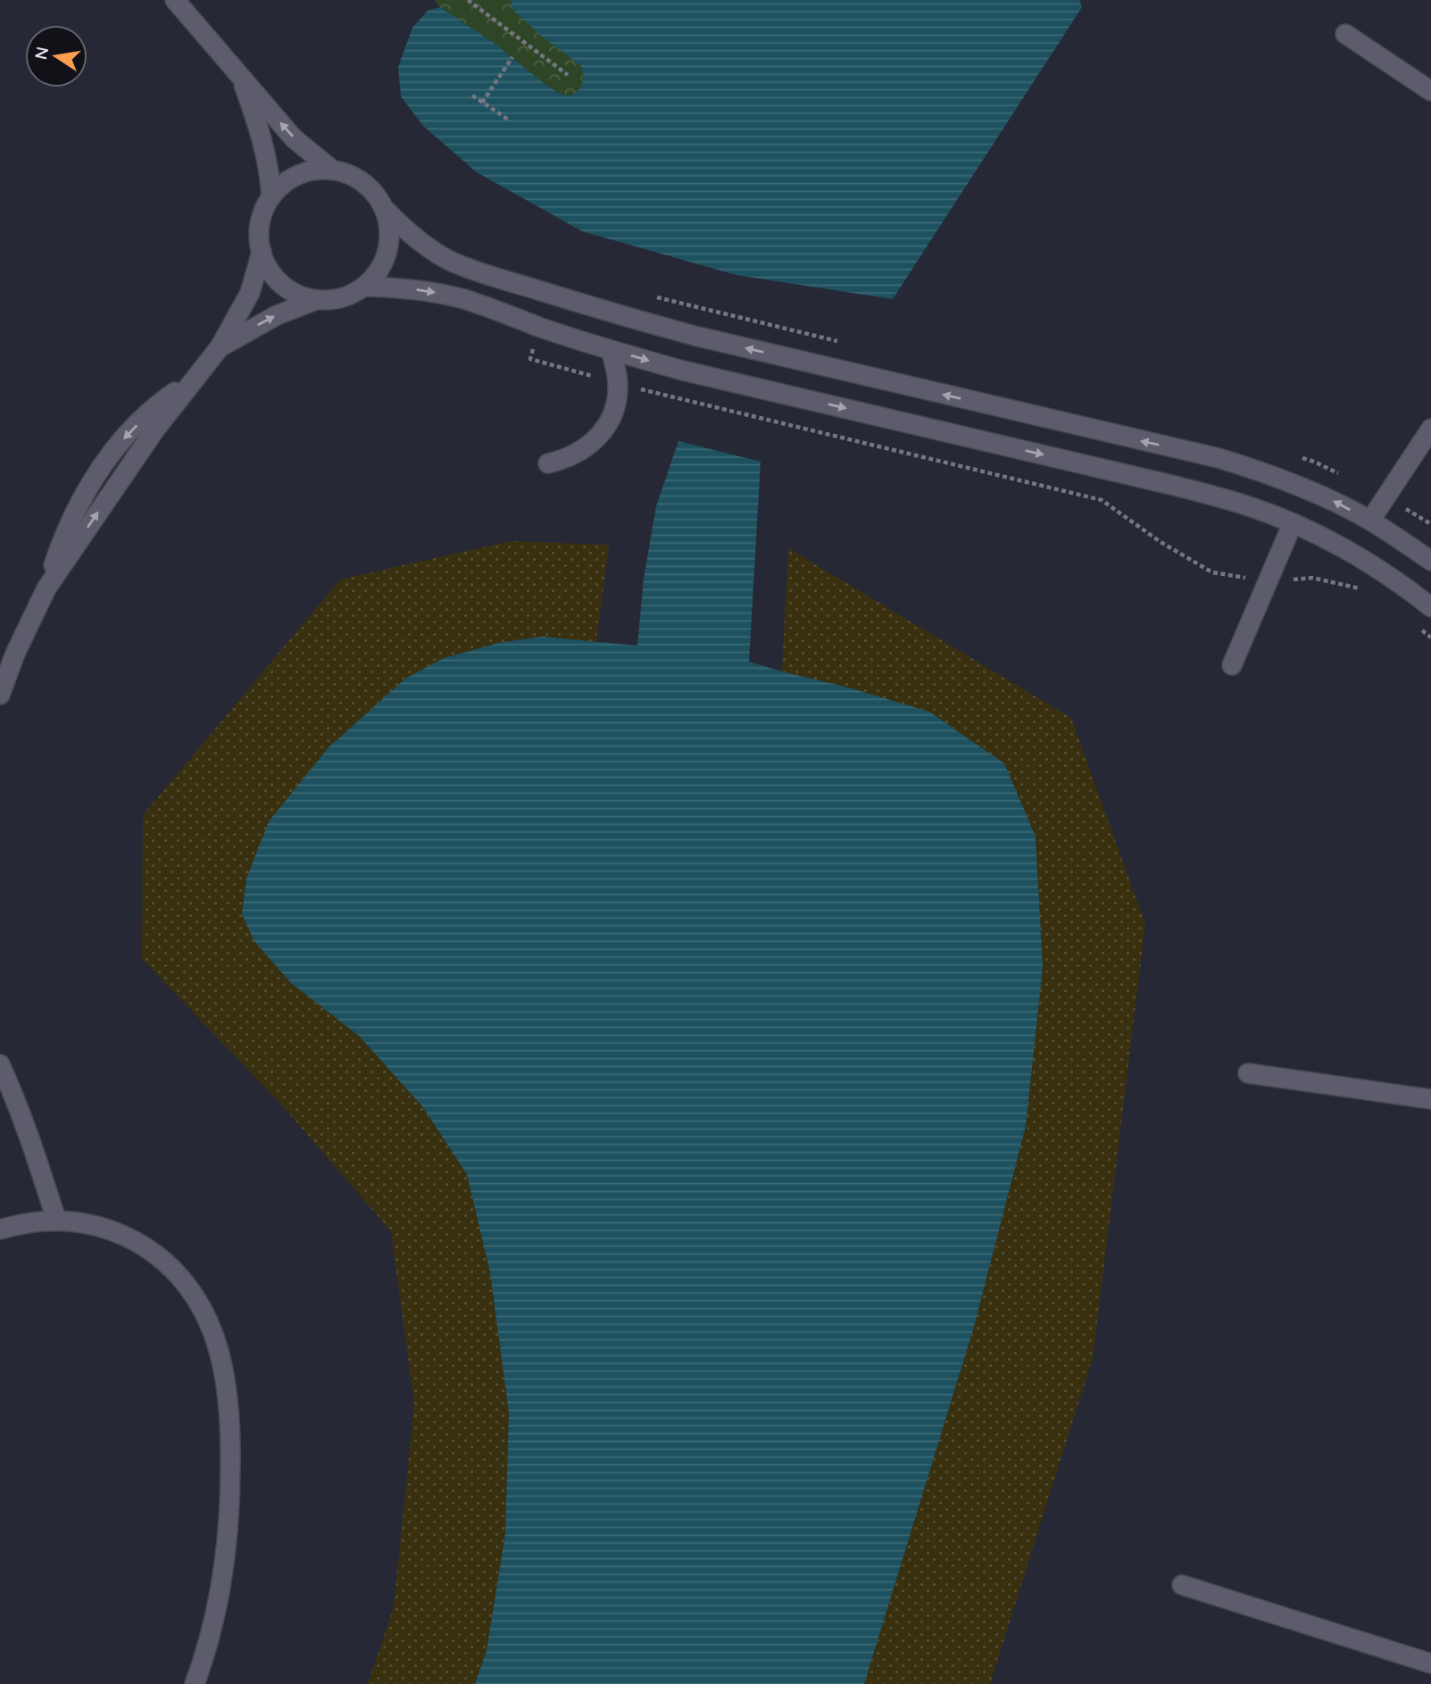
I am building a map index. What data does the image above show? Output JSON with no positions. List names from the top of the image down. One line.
{"north":"left"}
